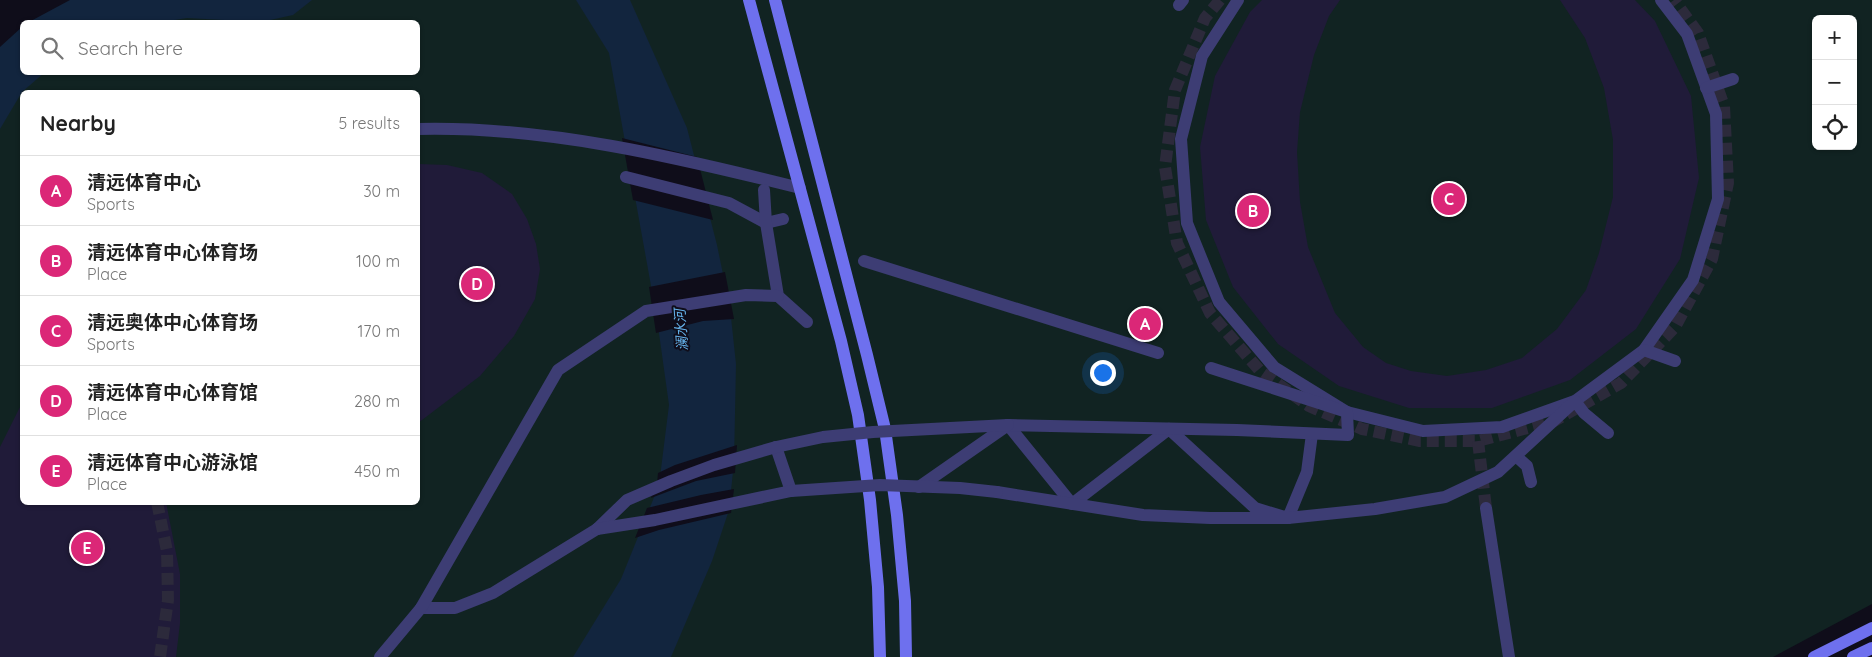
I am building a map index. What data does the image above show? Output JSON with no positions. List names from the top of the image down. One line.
{"water":["澜水河"],"page":{"map_buttons":["+","−"],"search":"Search here","heading":["Nearby","5 results"],"list":[{"mark":"A","name":"清远体育中心","note":"Sports","value":"30 m"},{"mark":"B","name":"清远体育中心体育场","note":"Place","value":"100 m"},{"mark":"C","name":"清远奥体中心体育场","note":"Sports","value":"170 m"},{"mark":"D","name":"清远体育中心体育馆","note":"Place","value":"280 m"},{"mark":"E","name":"清远体育中心游泳馆","note":"Place","value":"450 m"}],"pins":["C","B","D","A","E"]}}
